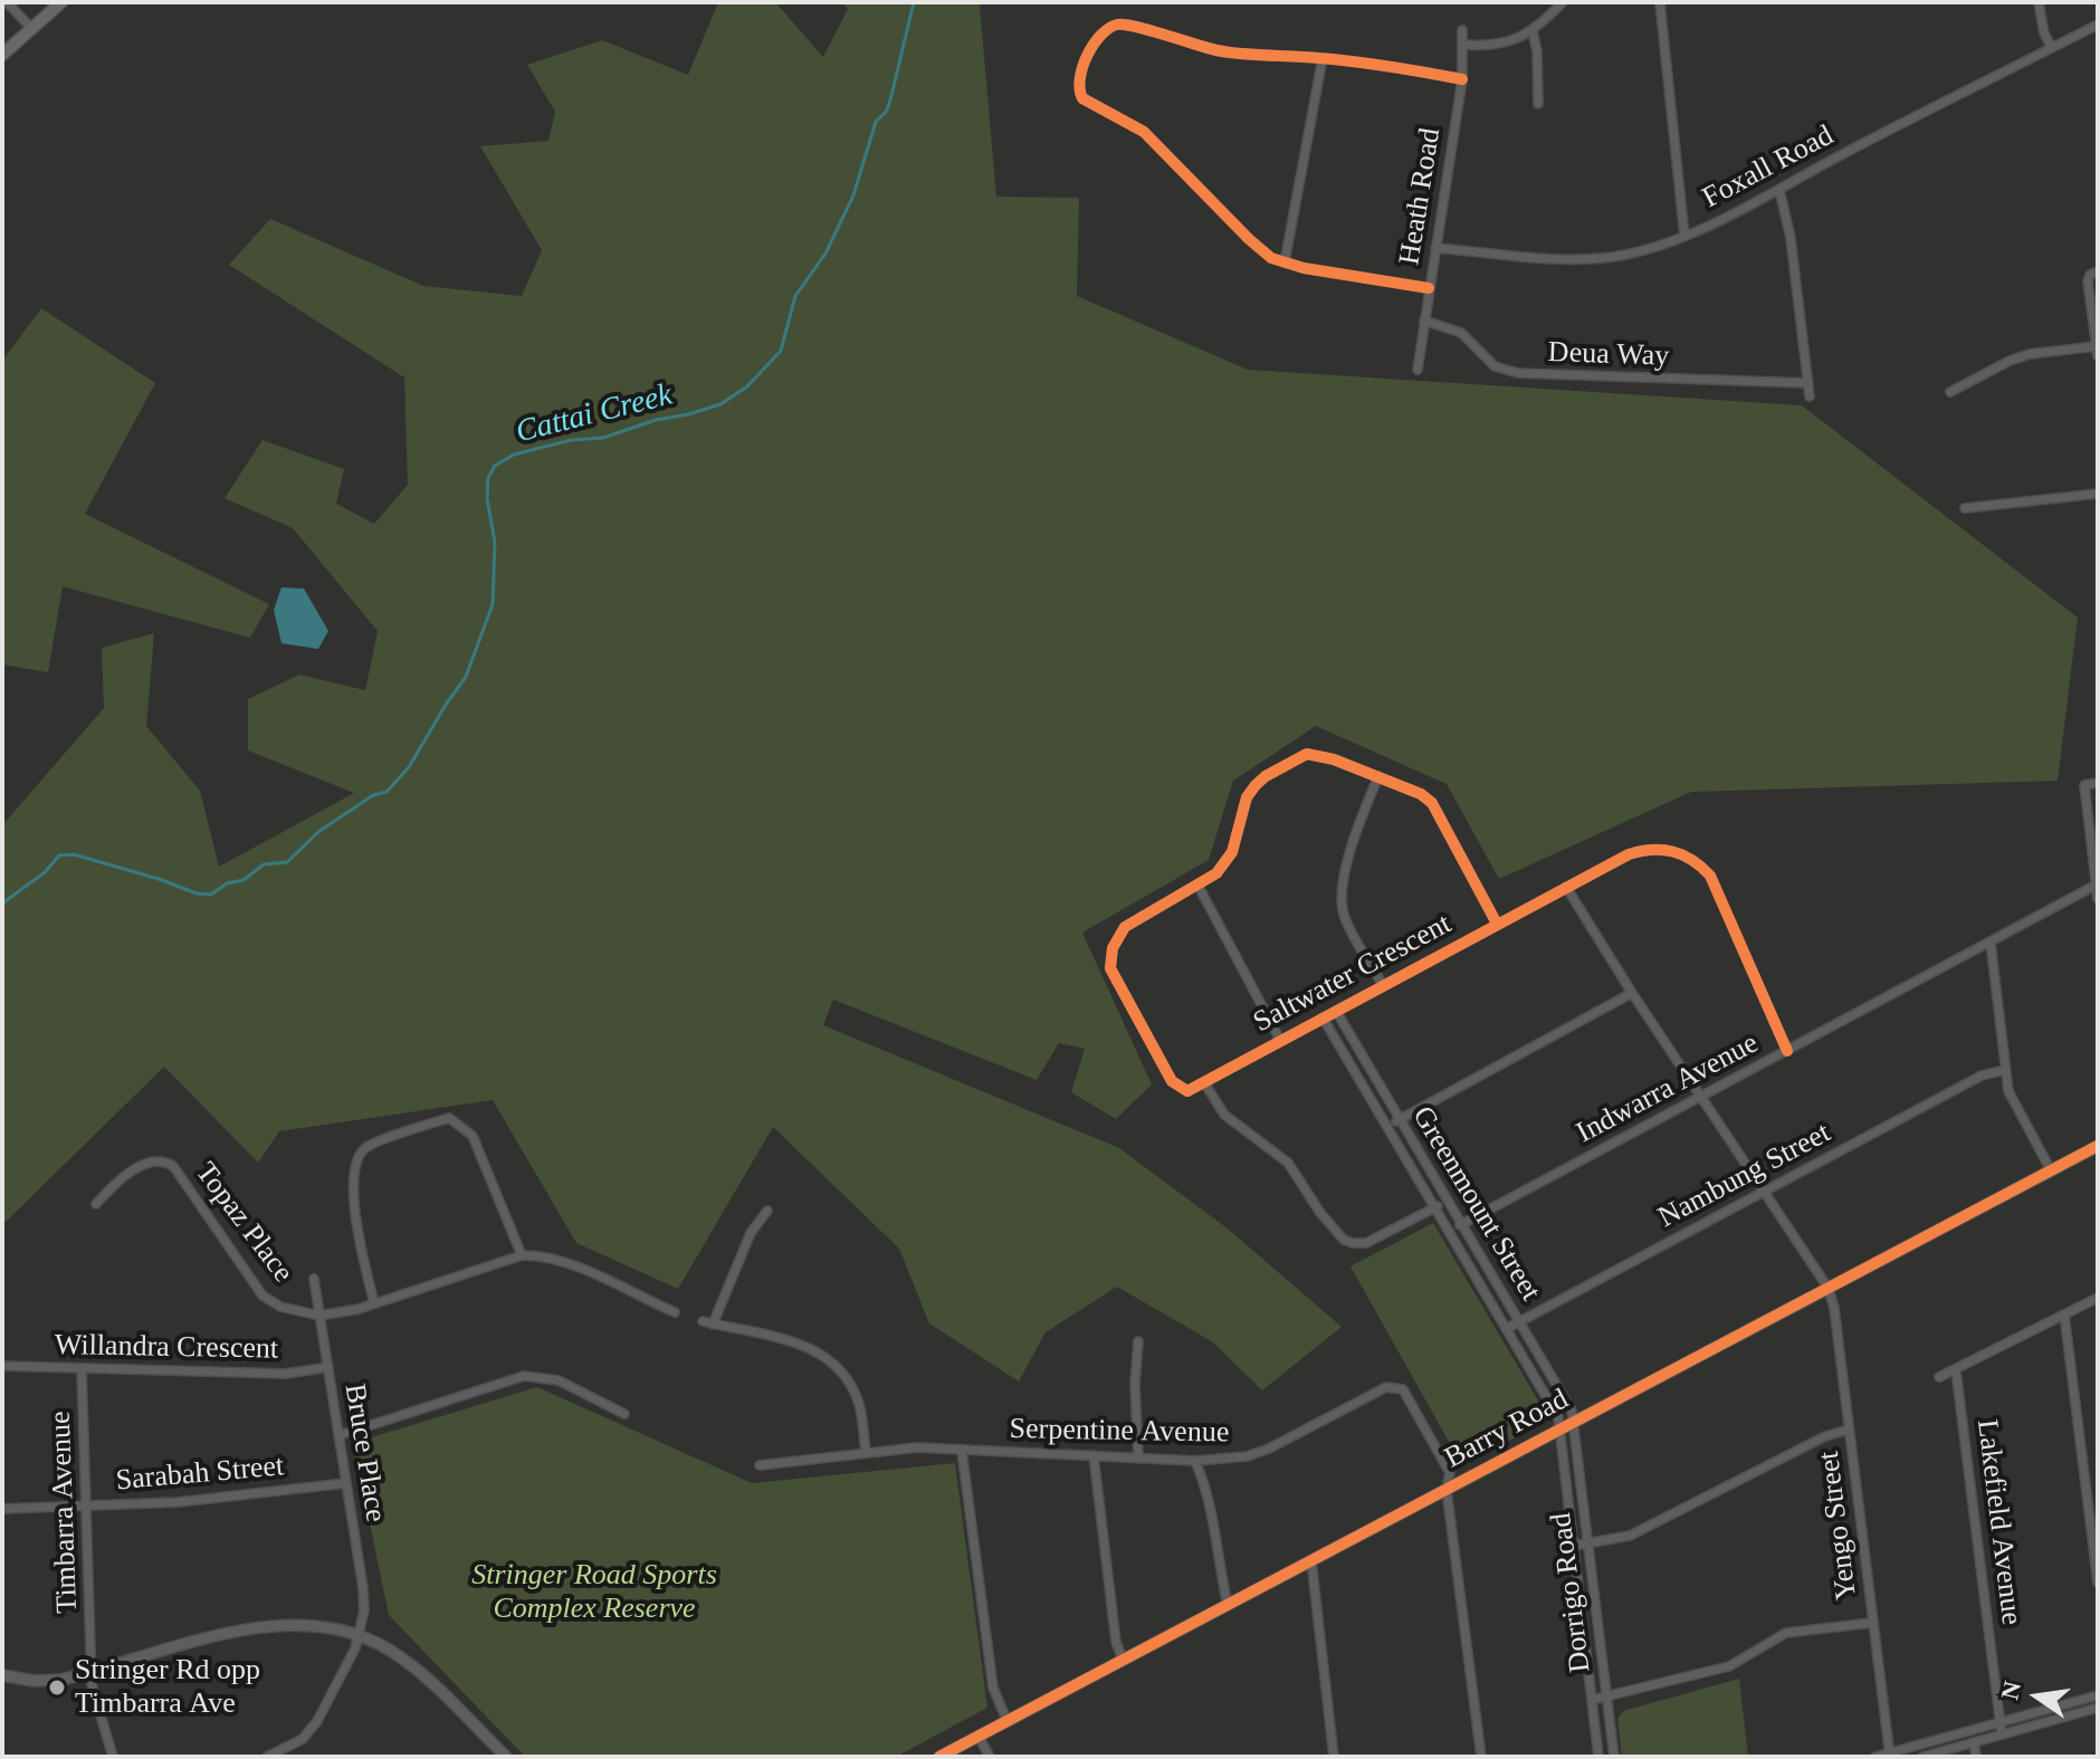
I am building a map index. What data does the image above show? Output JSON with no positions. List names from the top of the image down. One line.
{"streets":{"street":["Foxall Road","Heath Road","Deua Way","Saltwater Crescent","Indwarra Avenue","Nambung Street","Greenmount Street","Topaz Place","Willandra Crescent","Barry Road","Serpentine Avenue","Bruce Place","Sarabah Street","Timbarra Avenue","Lakefield Avenue","Yengo Street","Dorrigo Road"]},"crossings":[["Foxall Road","Heath Road"],["Heath Road","Deua Way"],["Saltwater Crescent","Indwarra Avenue"],["Saltwater Crescent","Greenmount Street"],["Indwarra Avenue","Greenmount Street"],["Nambung Street","Greenmount Street"],["Greenmount Street","Barry Road"],["Greenmount Street","Dorrigo Road"],["Topaz Place","Bruce Place"],["Willandra Crescent","Bruce Place"],["Willandra Crescent","Timbarra Avenue"],["Barry Road","Serpentine Avenue"],["Barry Road","Yengo Street"],["Barry Road","Dorrigo Road"],["Bruce Place","Sarabah Street"],["Sarabah Street","Timbarra Avenue"]],"water":["Cattai Creek"],"parks":["Stringer Road Sports Complex Reserve"],"places":["Stringer Rd opp Timbarra Ave"],"north":"left"}
